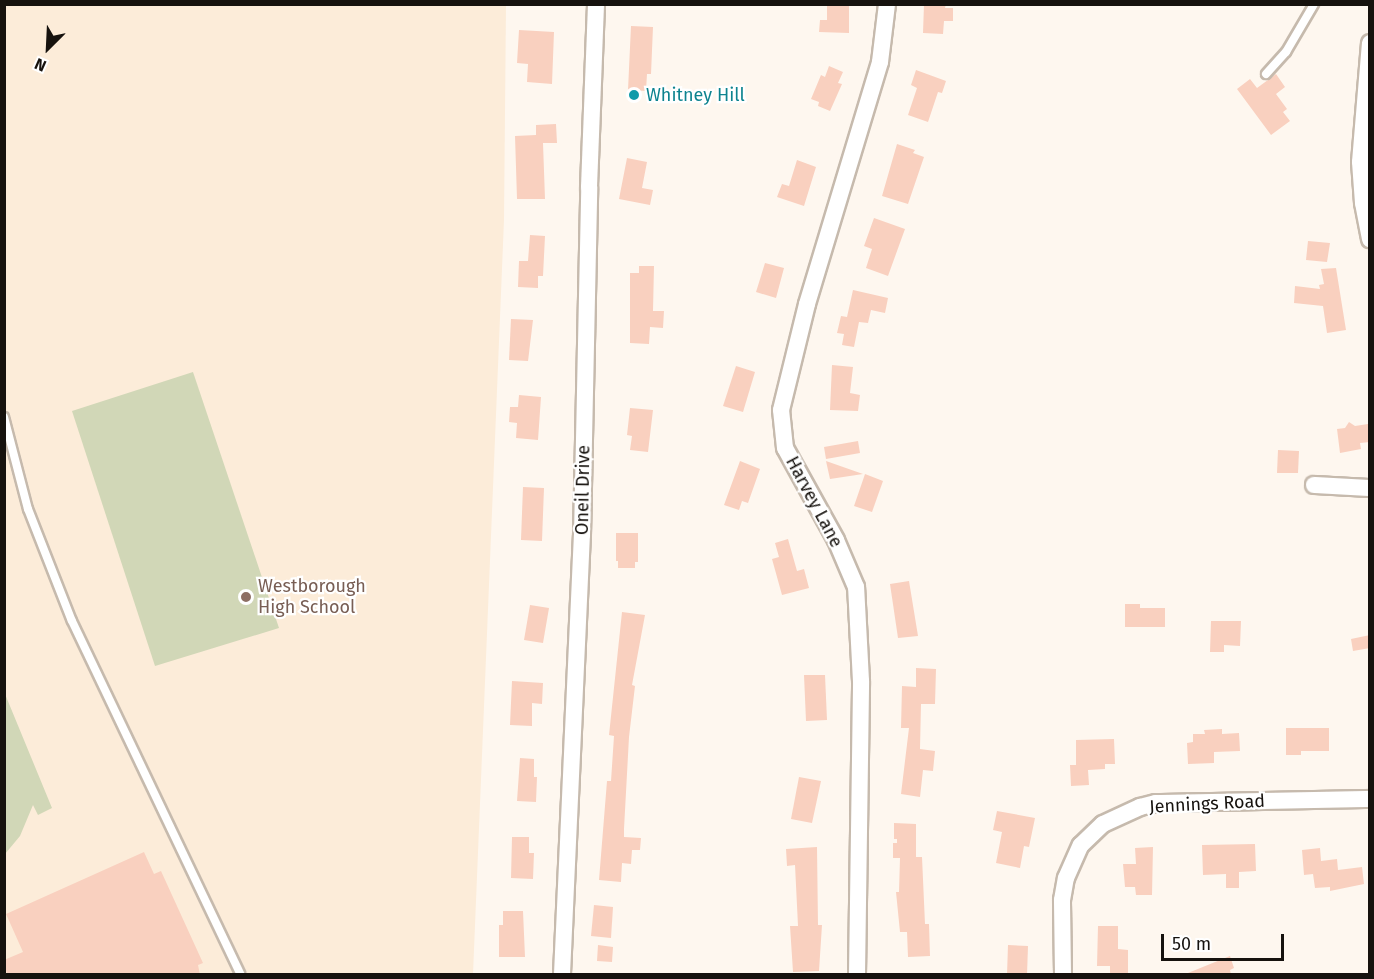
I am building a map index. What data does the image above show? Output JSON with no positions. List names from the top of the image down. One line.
{"streets":{"street":["Oneil Drive","Harvey Lane","Jennings Road"]},"places":["Whitney Hill","Westborough High School"],"scale_bar":"50 m","north":"bottom left"}
